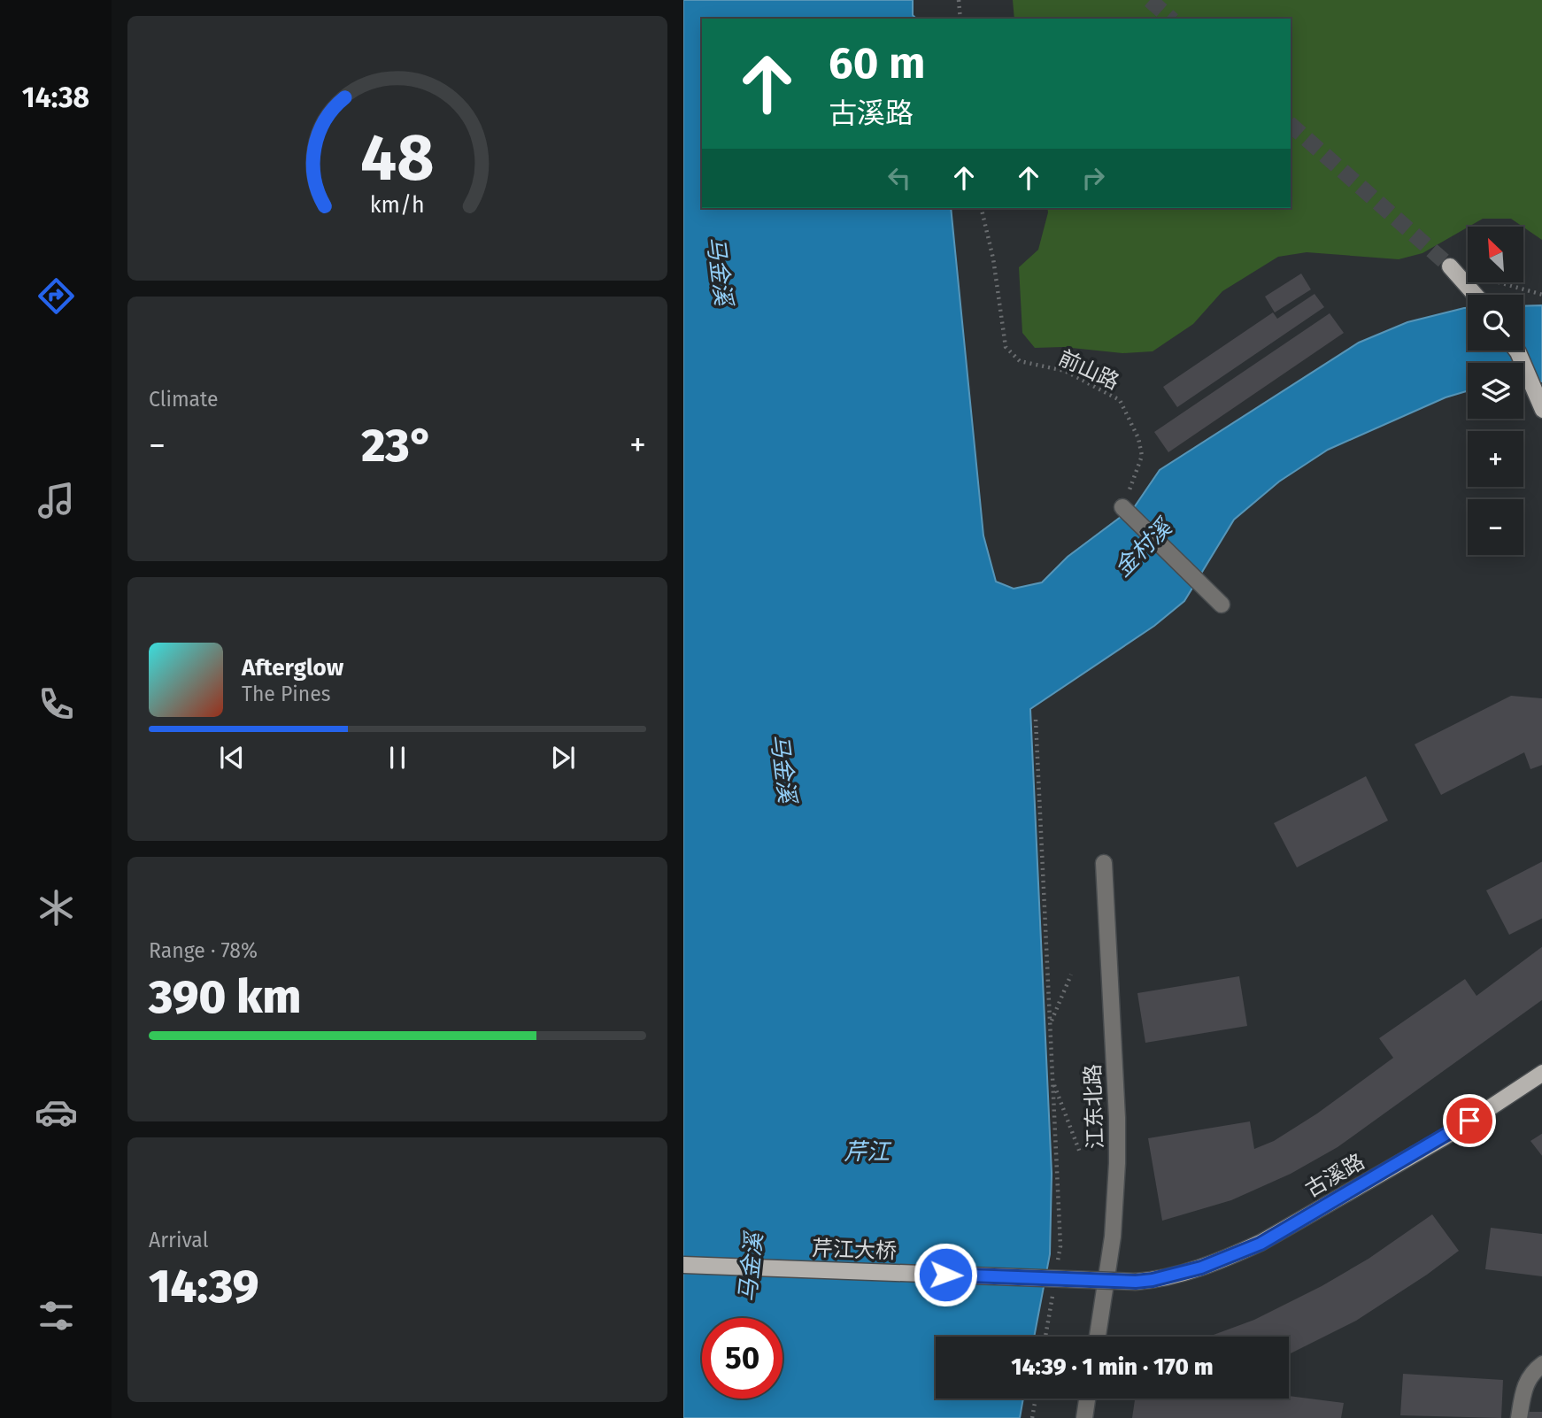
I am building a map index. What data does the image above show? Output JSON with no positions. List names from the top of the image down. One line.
{"streets":{"main road":["古溪路","芹江大桥"],"street":["江东北路"],"path":["前山路"]},"crossings":[["古溪路","芹江大桥"]],"water":["马金溪","金村溪","芹江"],"north":"top left","page":{"tabs":"14:38","turn":["60 m","古溪路"],"map_buttons":["+","−"],"tile":["Climate",["Range · 78%","390 km"],["Arrival","14:39"]],"heat":["−","23°","+"],"song":["Afterglow","The Pines"],"limit":"50","trip":"14:39 · 1 min · 170 m","gauge":["48","km/h"]}}
